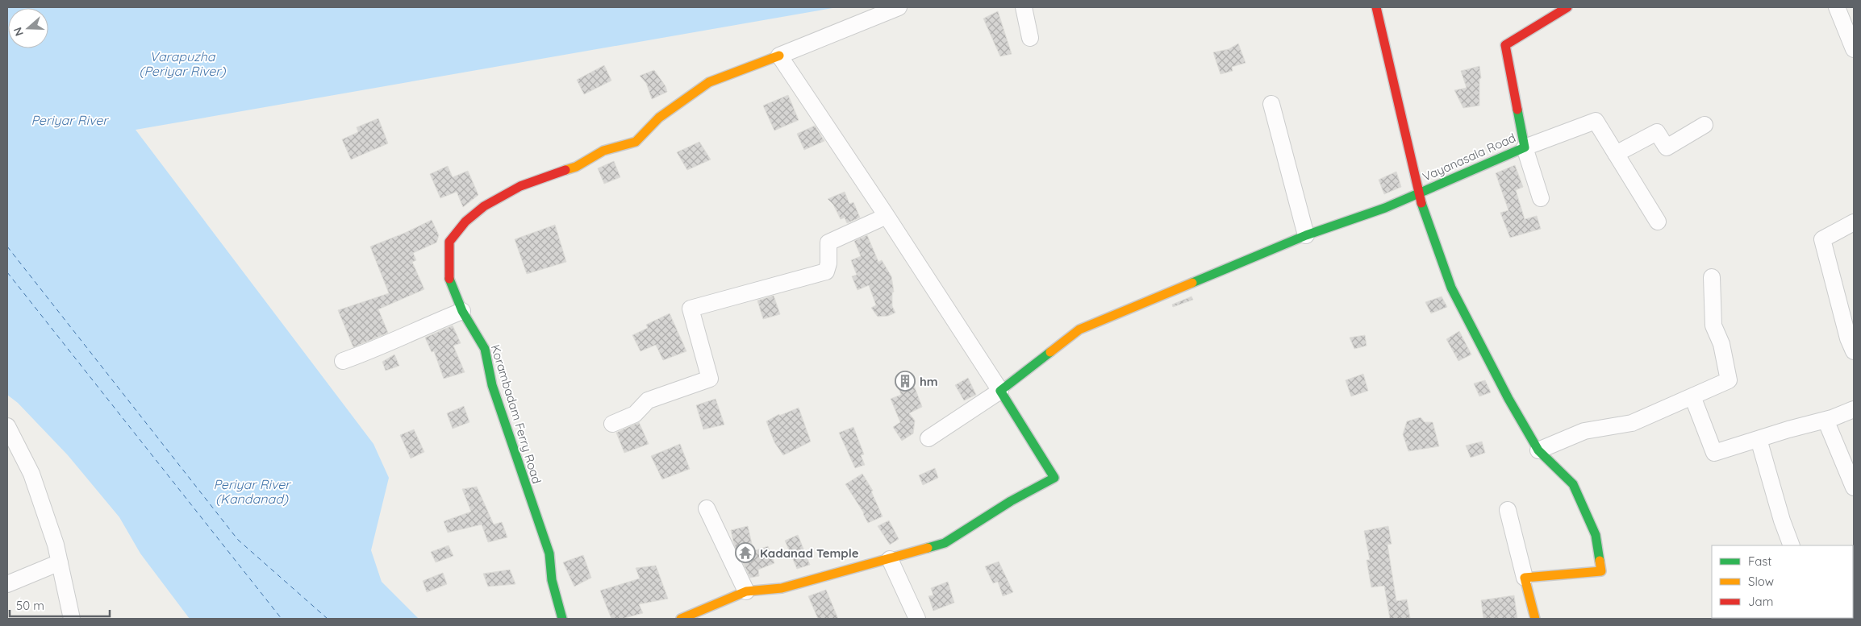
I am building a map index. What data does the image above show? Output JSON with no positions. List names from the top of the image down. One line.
{"streets":{"street":["Vayanasala Road","Korambadam Ferry Road"]},"water":["Varapuzha (Periyar River)","Periyar River","Periyar River (Kandanad)"],"places":{"building":["hm"],"temple":["Kadanad Temple"]},"legend":["Fast","Slow","Jam"],"scale_bar":"50 m","north":"left"}
